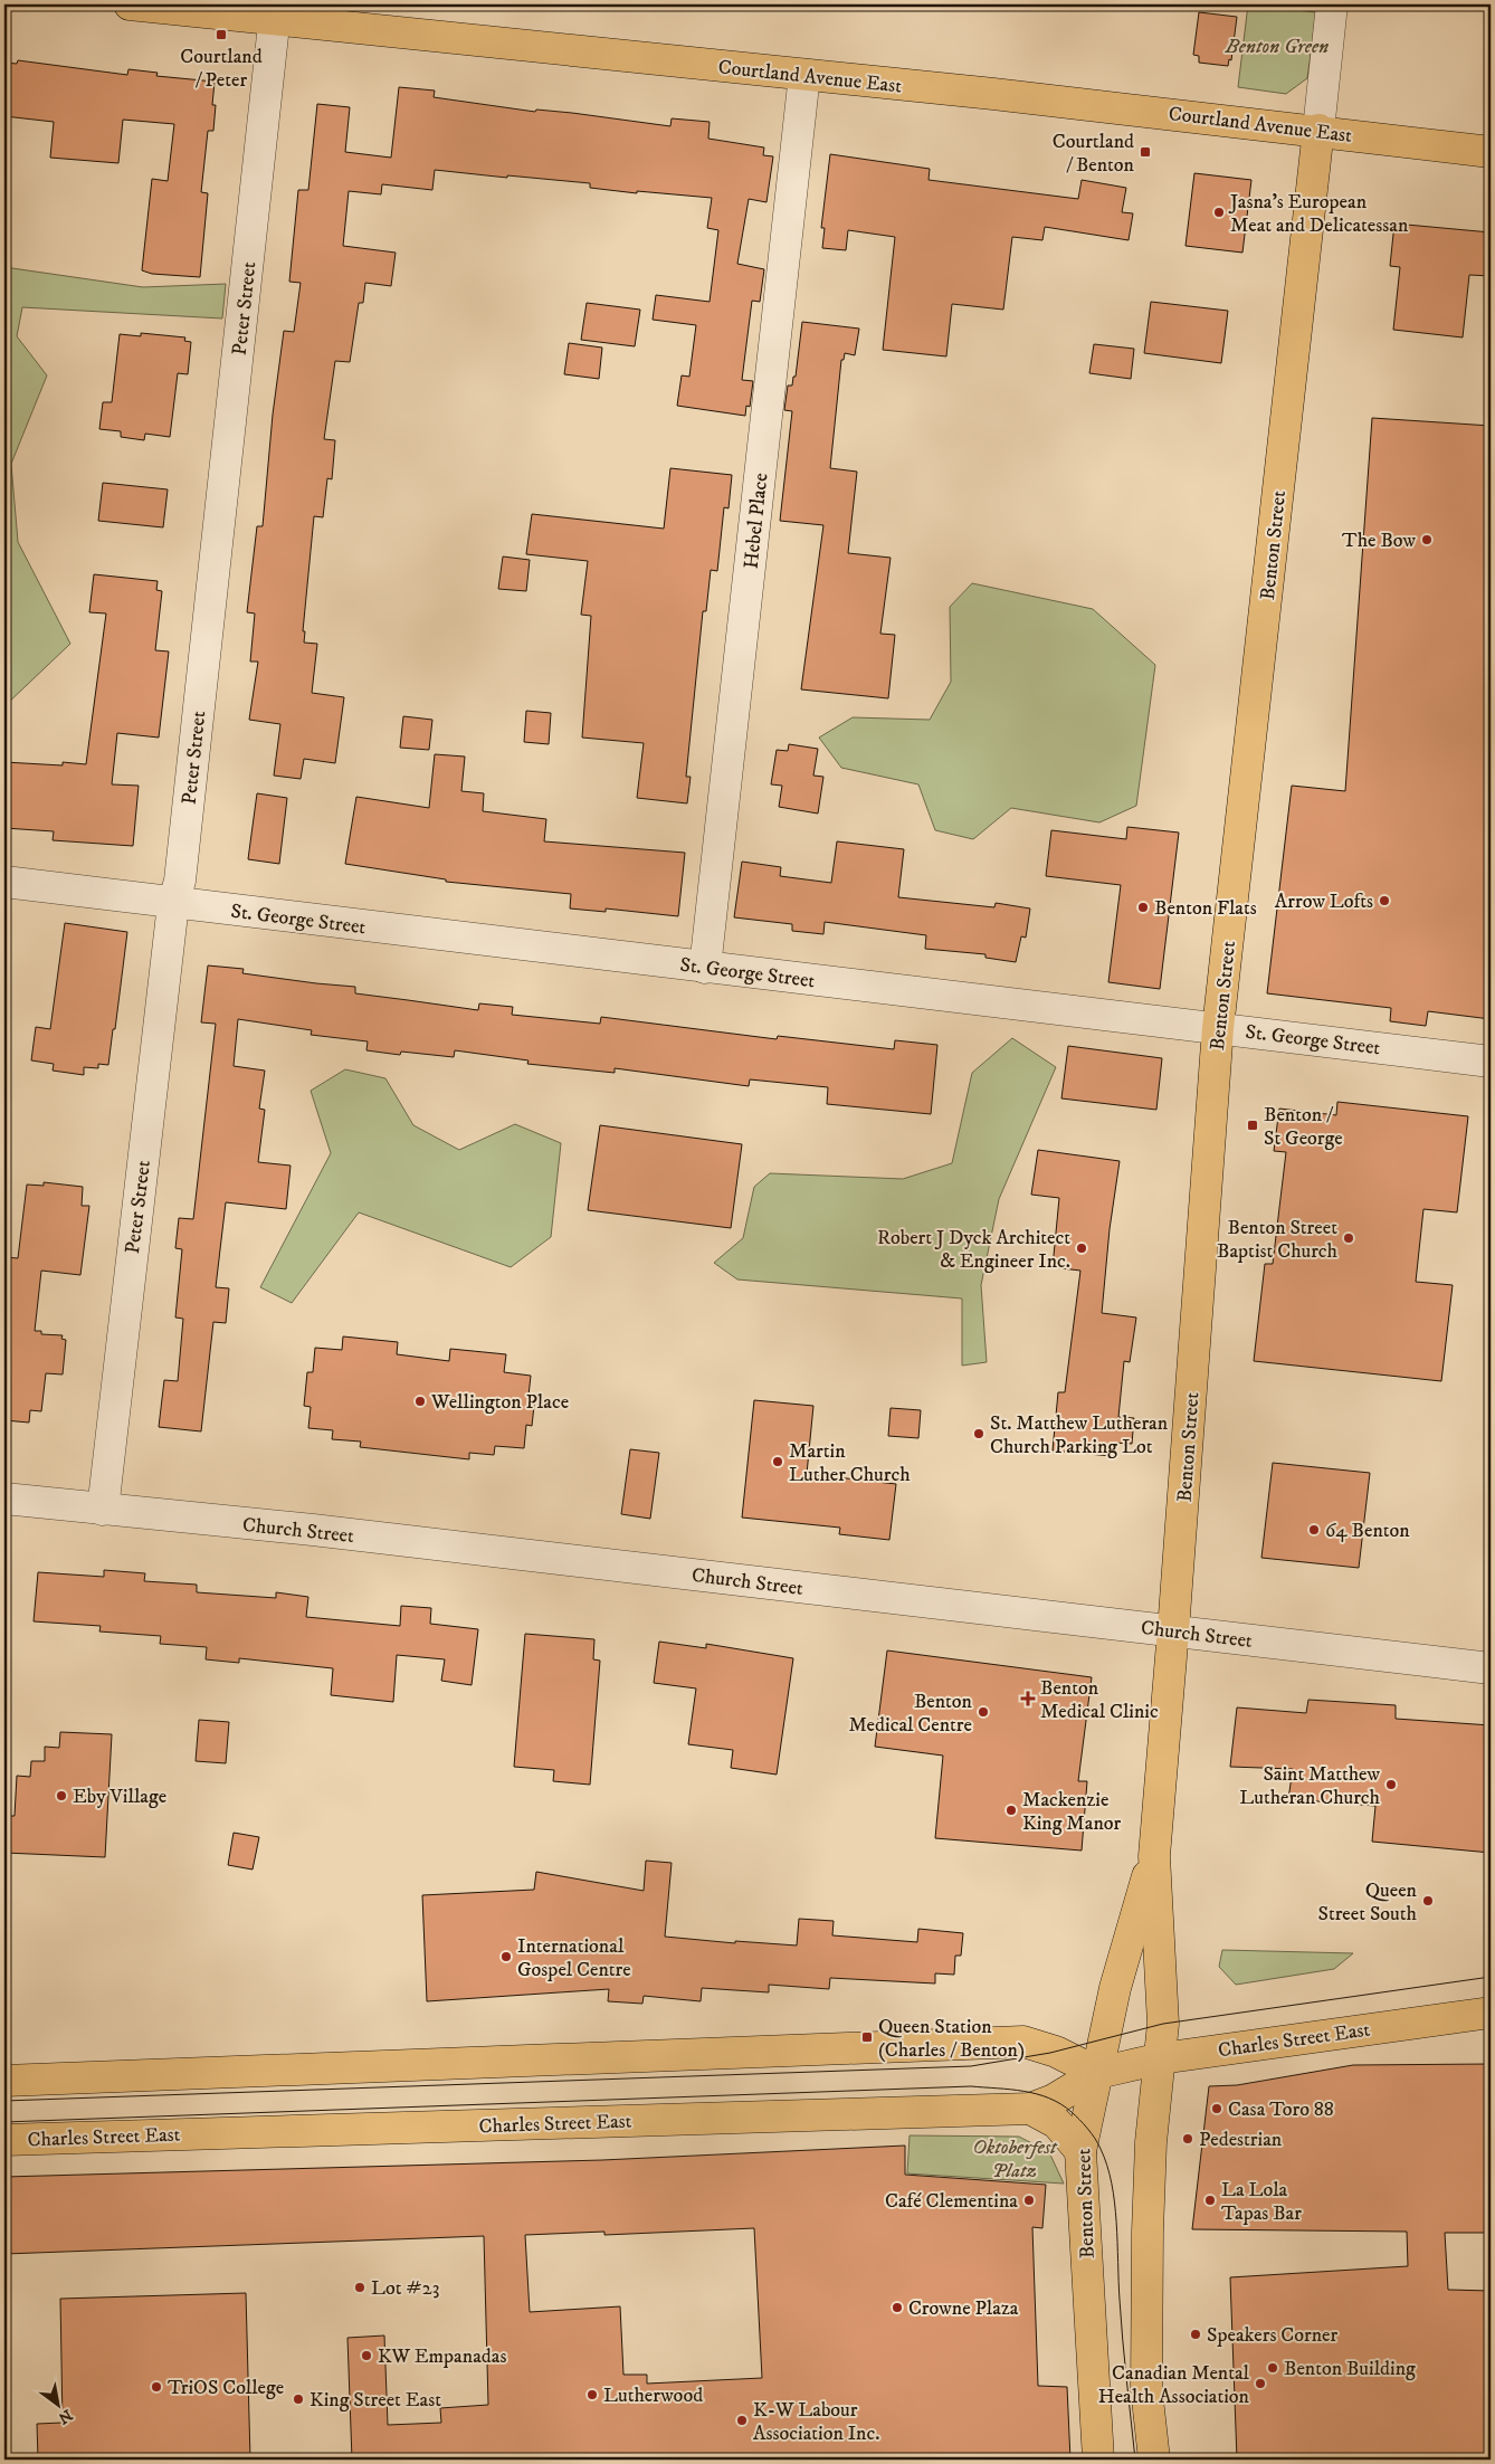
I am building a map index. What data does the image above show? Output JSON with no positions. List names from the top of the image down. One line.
{"streets":{"main road":["Courtland Avenue East","Benton Street","Charles Street East"],"street":["Peter Street","Hebel Place","St. George Street","Church Street"]},"crossings":[["Courtland Avenue East","Peter Street"],["Courtland Avenue East","Hebel Place"],["Courtland Avenue East","Benton Street"],["Peter Street","St. George Street"],["Peter Street","Church Street"],["Hebel Place","St. George Street"],["Benton Street","St. George Street"],["Benton Street","Church Street"],["Benton Street","Charles Street East"]],"parks":["Benton Green","Oktoberfest Platz"],"places":{"transit":["Courtland / Peter","Courtland / Benton","Benton / St George","Queen Station (Charles / Benton)"],"other":["Jasna's European Meat and Delicatessan","The Bow","Arrow Lofts","Benton Flats","Benton Street Baptist Church","Robert J Dyck Architect & Engineer Inc.","Wellington Place","St. Matthew Lutheran Church Parking Lot","Martin Luther Church","64 Benton","Benton Medical Centre","Saint Matthew Lutheran Church","Eby Village","Mackenzie King Manor","Queen Street South","International Gospel Centre","Casa Toro 88","Pedestrian","Café Clementina","La Lola Tapas Bar","Lot #23","Crowne Plaza","Speakers Corner","KW Empanadas","Benton Building","Canadian Mental Health Association","TriOS College","Lutherwood","King Street East","K-W Labour Association Inc."],"health":["Benton Medical Clinic"]},"north":"bottom right"}
